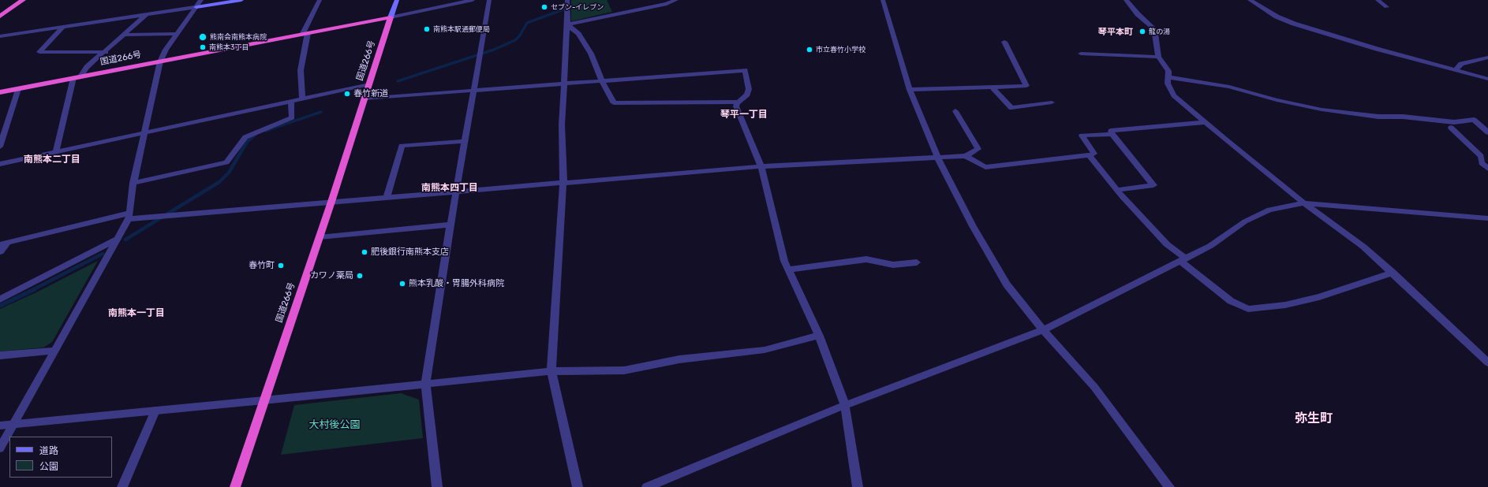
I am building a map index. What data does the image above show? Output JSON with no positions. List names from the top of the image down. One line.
{"streets":{"highway":["国道266号"]},"districts":["琴平本町","琴平一丁目","南熊本二丁目","南熊本四丁目","南熊本一丁目","弥生町"],"parks":["大村後公園"],"places":["セブン-イレブン","南熊本駅通郵便局","龍の湯","熊南会南熊本病院","南熊本3丁目","市立春竹小学校","春竹新道","肥後銀行南熊本支店","春竹町","カワノ薬局","熊本乳酸・胃腸外科病院"],"legend":["道路","公園"]}
